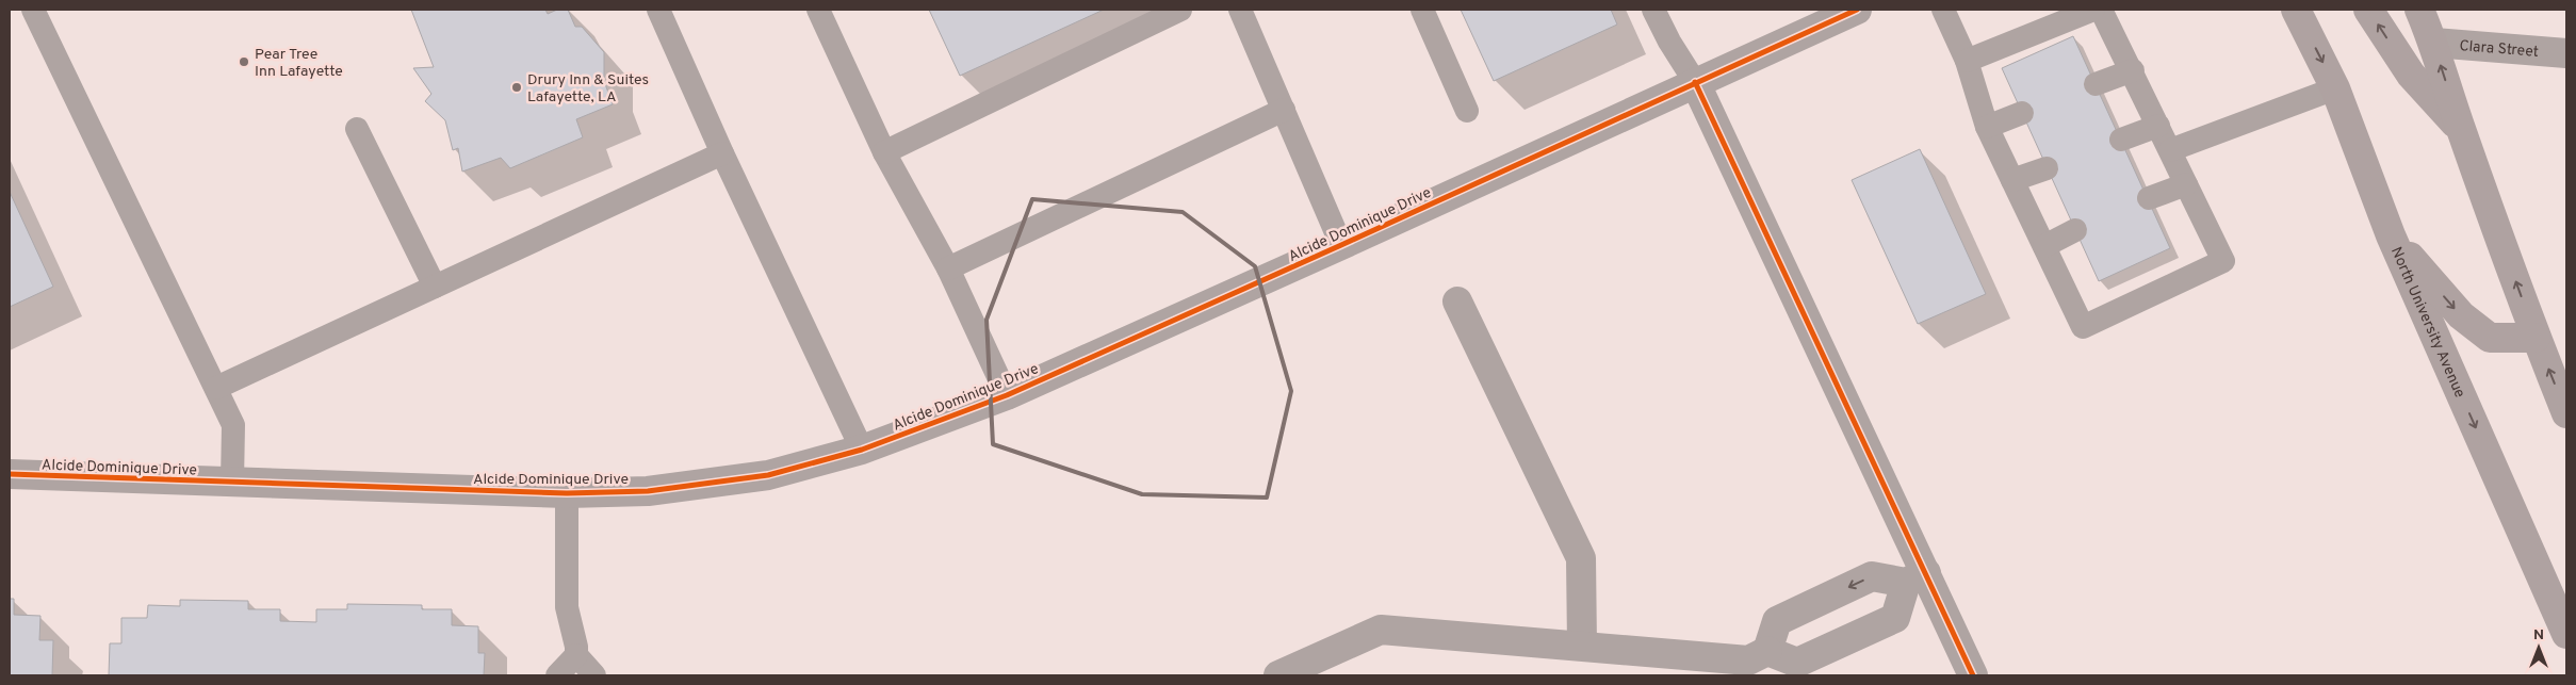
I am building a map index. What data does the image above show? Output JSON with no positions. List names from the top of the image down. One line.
{"streets":{"main road":["North University Avenue"],"street":["Clara Street","Alcide Dominique Drive"]},"places":["Pear Tree Inn Lafayette","Drury Inn & Suites Lafayette, LA"],"north":"top"}
